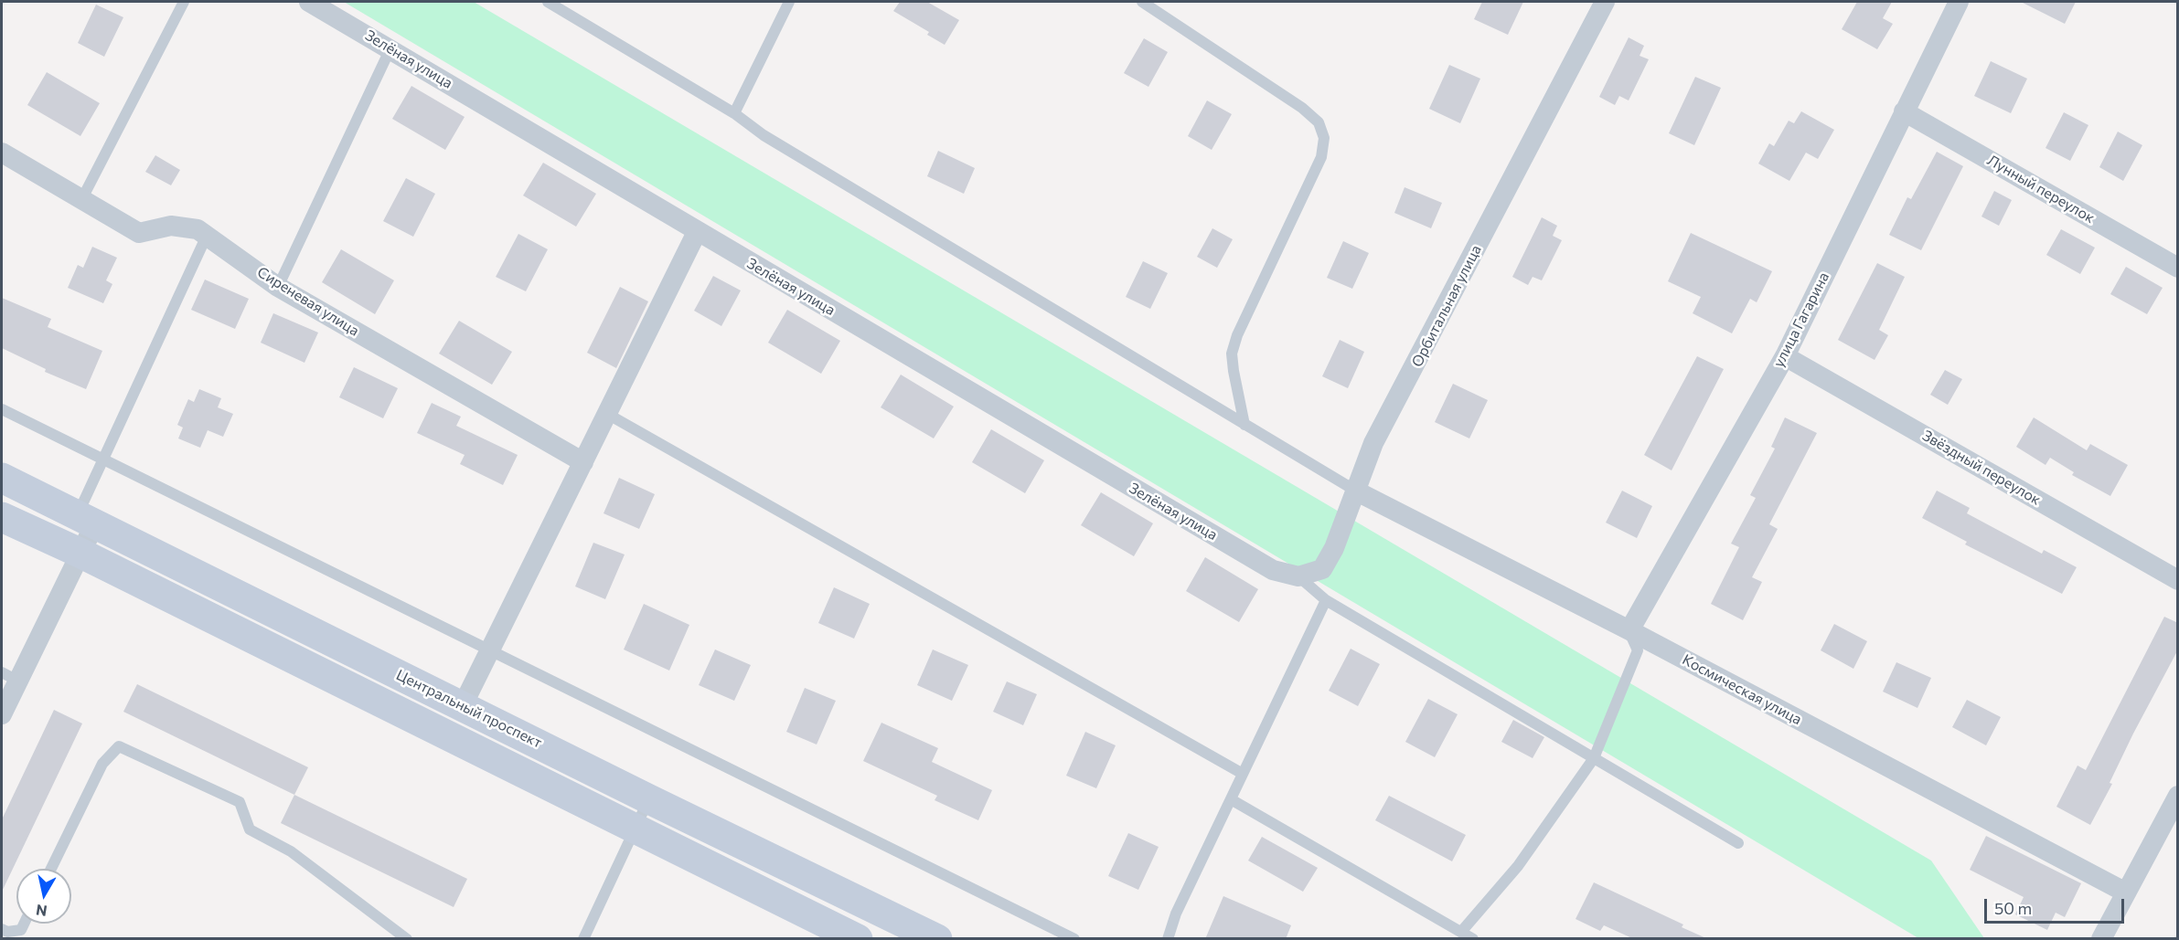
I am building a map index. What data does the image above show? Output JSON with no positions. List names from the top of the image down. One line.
{"streets":{"street":["Зелёная улица","Лунный переулок","Сиреневая улица","Орбитальная улица","улица Гагарина","Звёздный переулок","Космическая улица","Центральный проспект"]},"crossings":[["Зелёная улица","Орбитальная улица"],["Лунный переулок","улица Гагарина"],["Орбитальная улица","Космическая улица"],["улица Гагарина","Звёздный переулок"],["улица Гагарина","Космическая улица"]],"scale_bar":"50 m","north":"bottom"}
